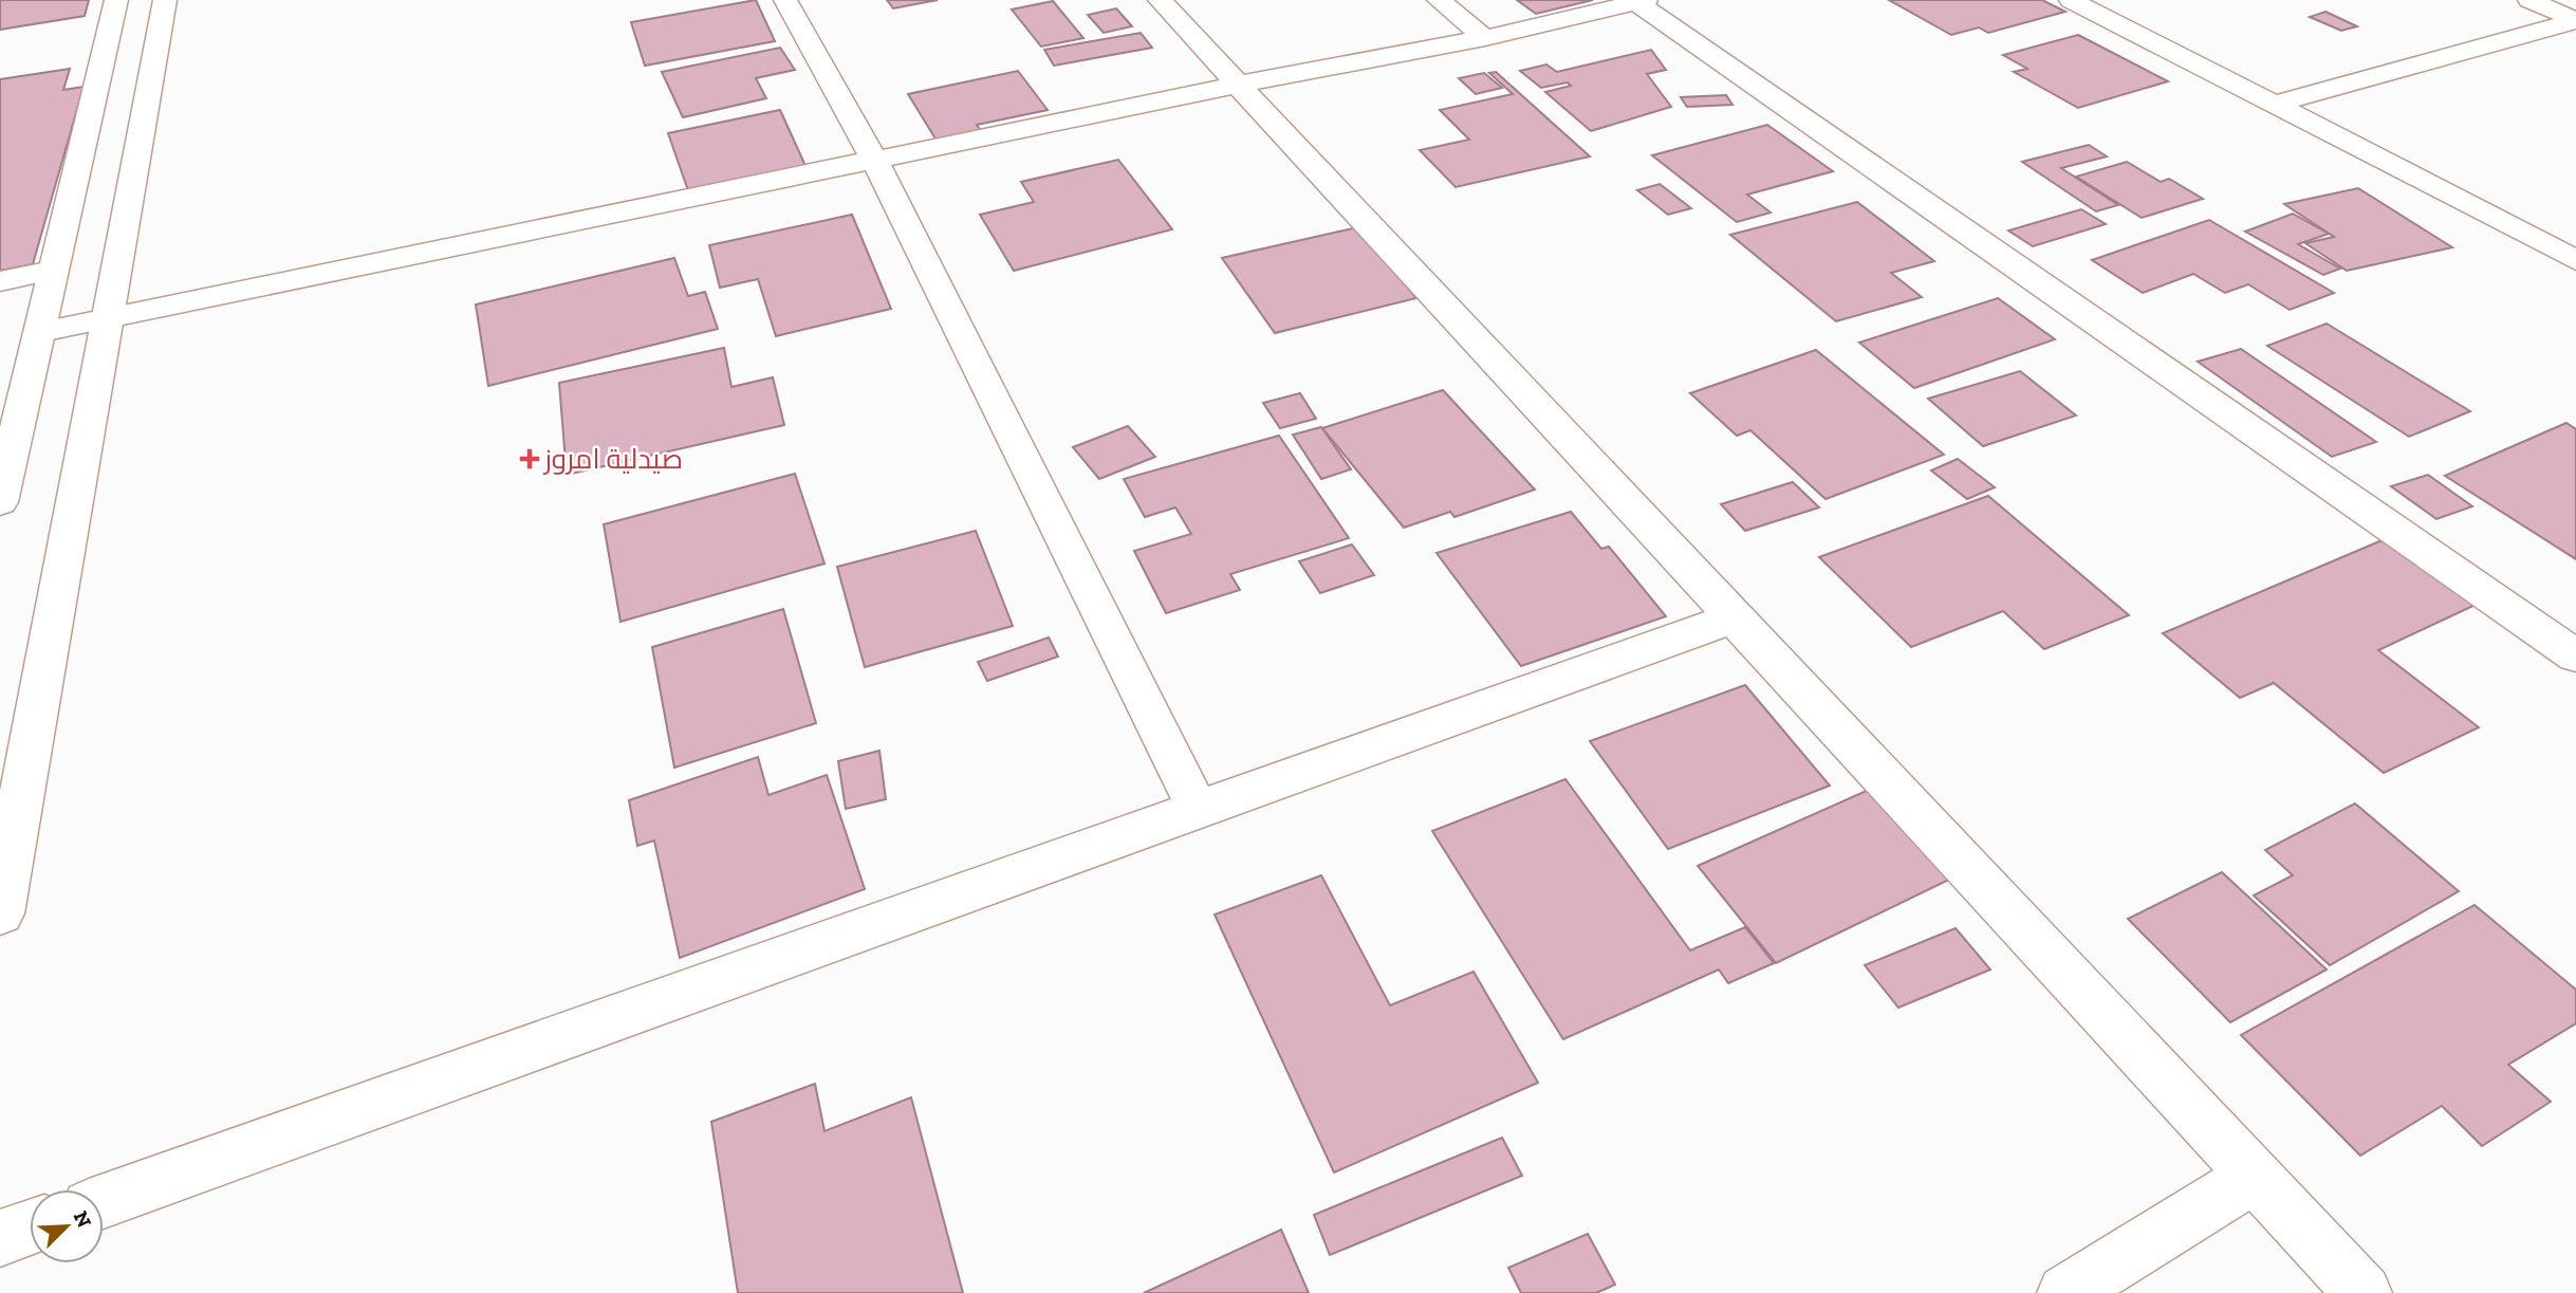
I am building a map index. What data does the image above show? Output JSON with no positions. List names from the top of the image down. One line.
{"places":{"health":["صيدلية امروز"]},"north":"top right"}
